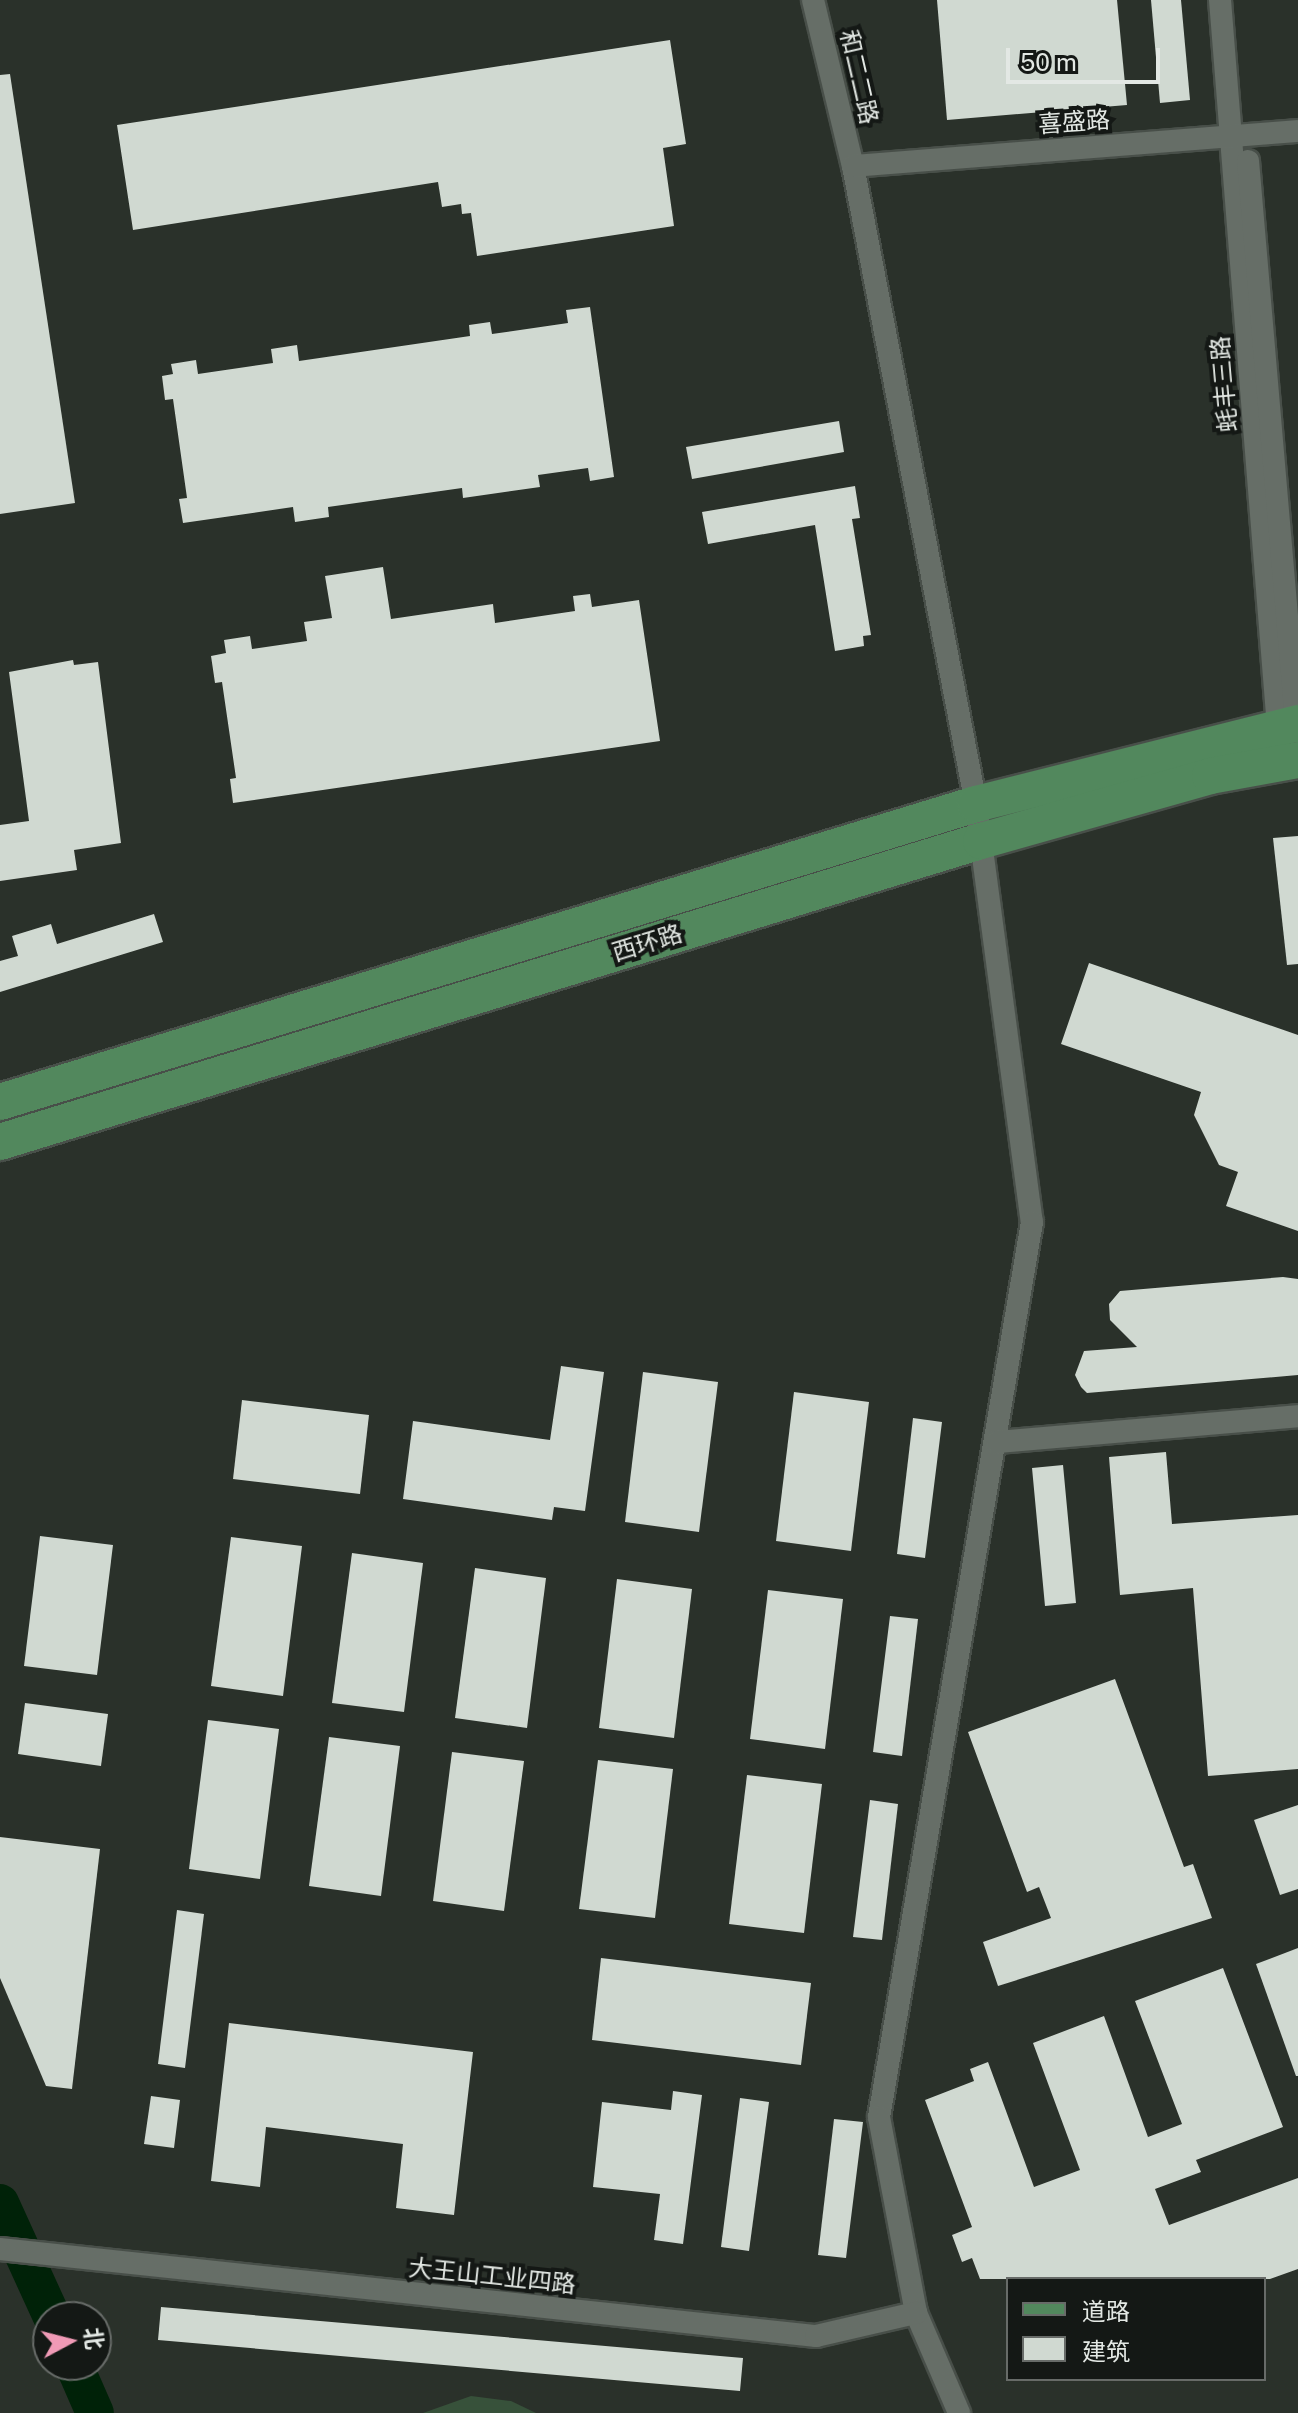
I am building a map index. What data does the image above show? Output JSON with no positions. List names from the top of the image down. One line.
{"streets":{"main road":["西环路"],"street":["和二二路","喜盛路","蚝丰三路","大王山工业四路"]},"crossings":[["和二二路","喜盛路"],["和二二路","西环路"],["和二二路","大王山工业四路"],["喜盛路","蚝丰三路"],["蚝丰三路","西环路"]],"legend":["道路","建筑"],"scale_bar":"50 m","north":"right"}
